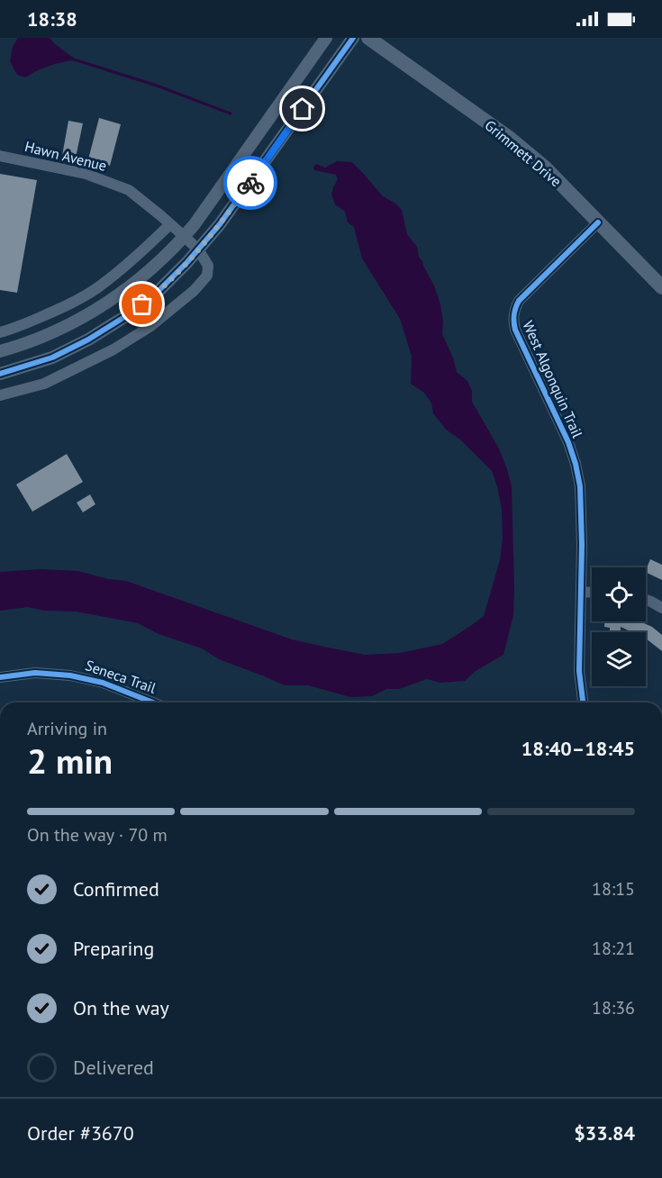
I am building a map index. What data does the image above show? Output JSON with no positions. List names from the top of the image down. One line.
{"streets":{"main road":["Grimmett Drive"],"street":["Hawn Avenue","West Algonquin Trail","Seneca Trail"]},"crossings":[["Grimmett Drive","West Algonquin Trail"]],"page":{"status":"18:38","heading":["2 min","Arriving in","18:40–18:45"],"panel":["Order #3670","$33.84"],"bar":"On the way · 70 m","list":[["Confirmed","18:15"],["Preparing","18:21"],["On the way","18:36"],"Delivered"]}}
